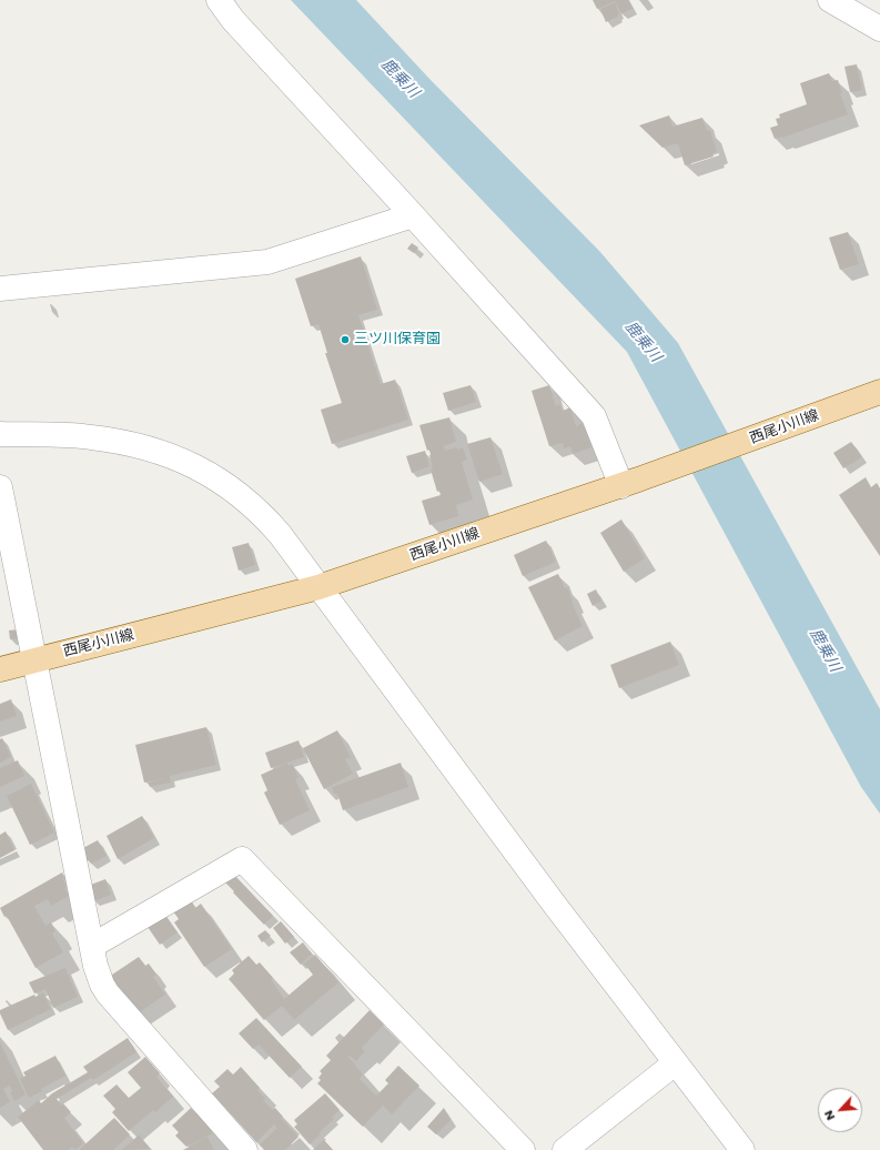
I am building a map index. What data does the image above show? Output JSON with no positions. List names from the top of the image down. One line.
{"streets":{"main road":["西尾小川線"]},"water":["鹿乗川"],"places":["三ツ川保育園"],"north":"bottom left"}
